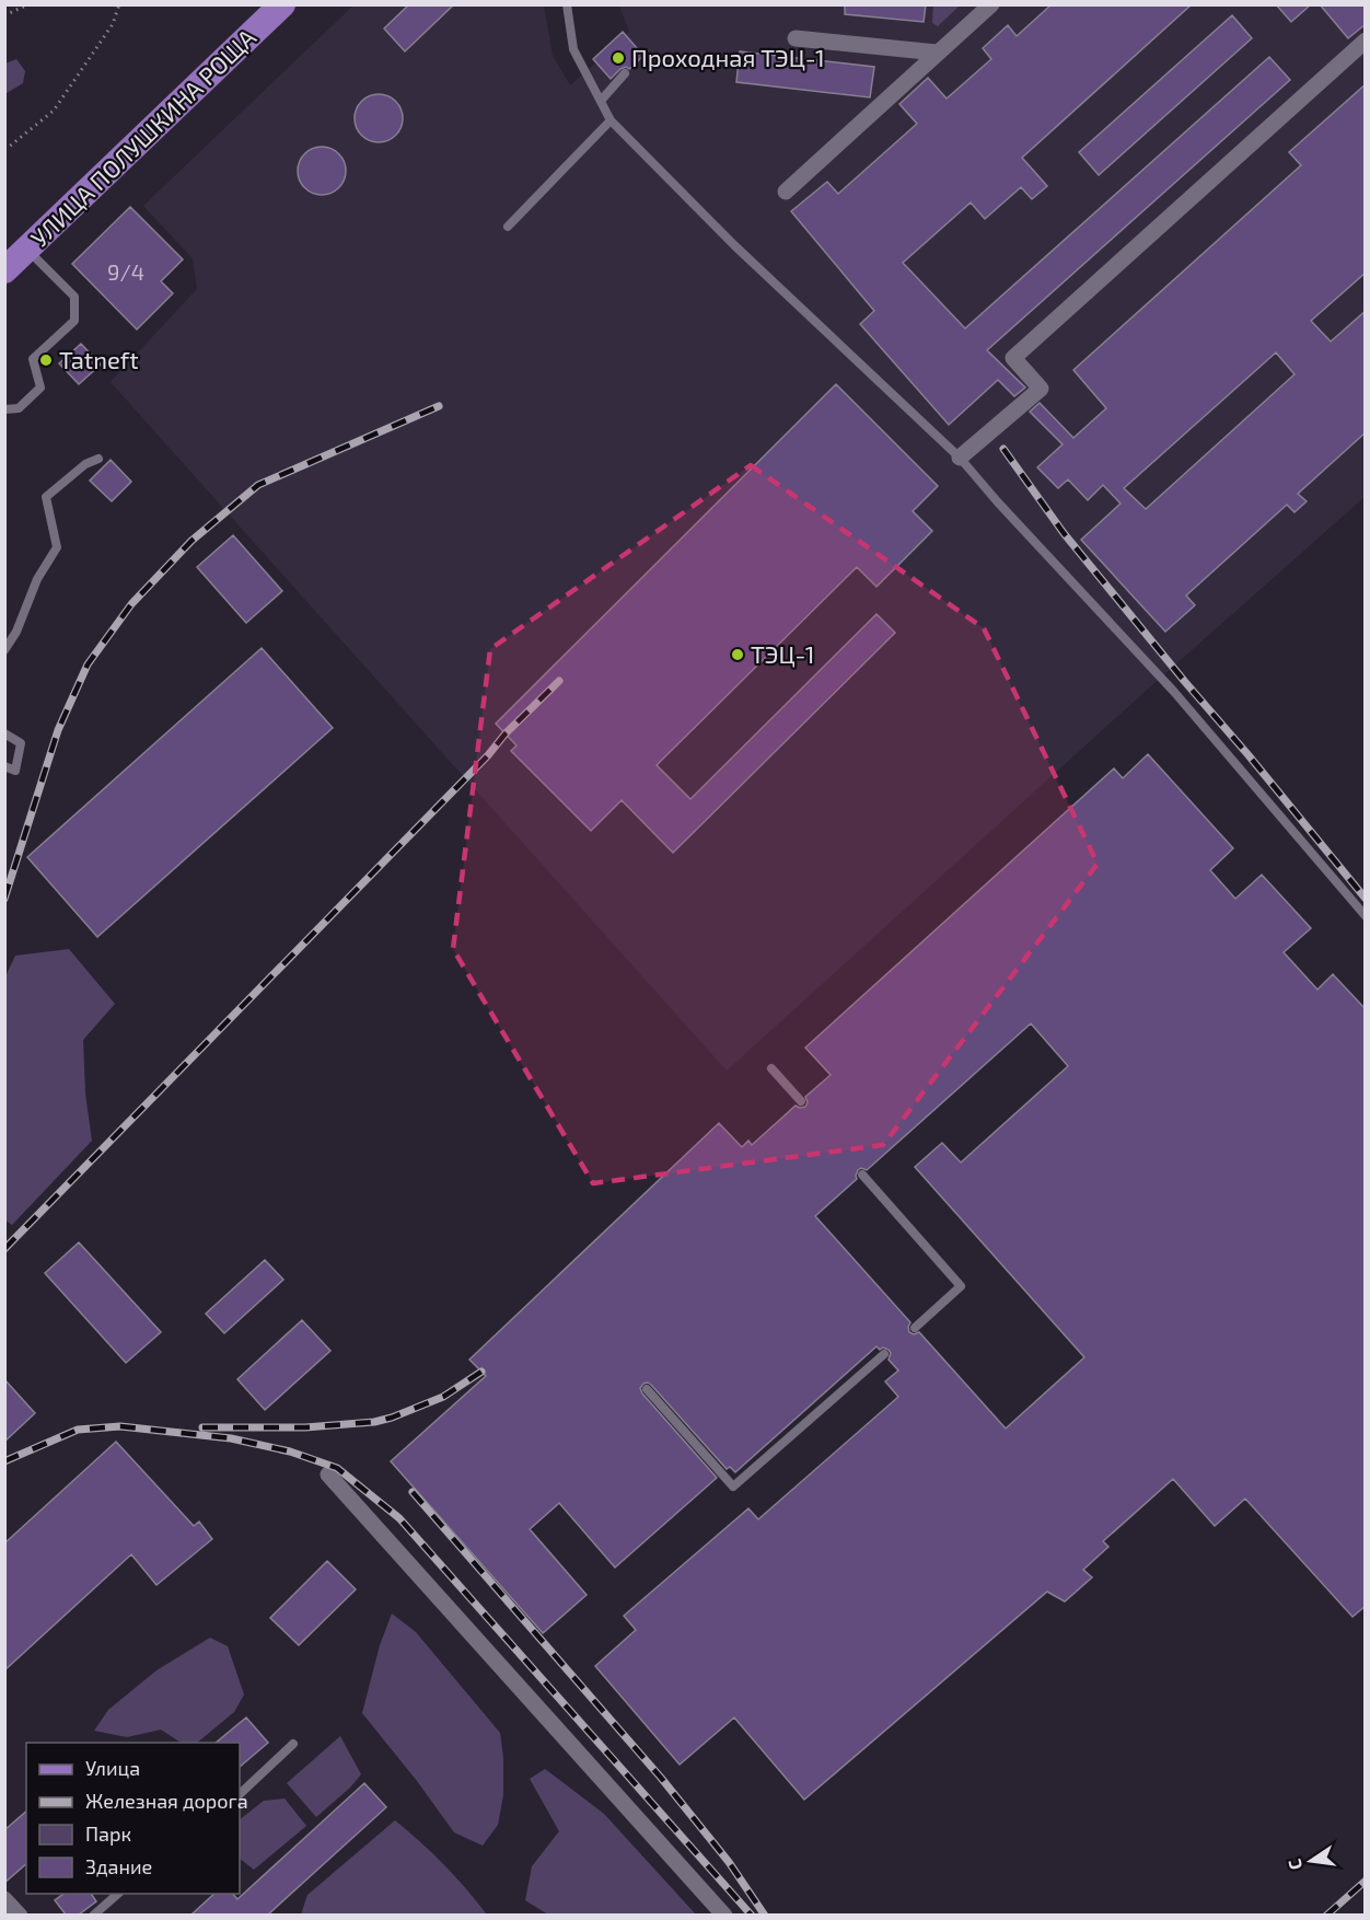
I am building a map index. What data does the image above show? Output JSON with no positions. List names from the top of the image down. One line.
{"streets":{"main road":["УЛИЦА ПОЛУШКИНА РОЩА"]},"places":["Проходная ТЭЦ-1","Tatneft","ТЭЦ-1"],"house_numbers":["9/4"],"legend":["Улица","Железная дорога","Парк","Здание"],"north":"left"}
